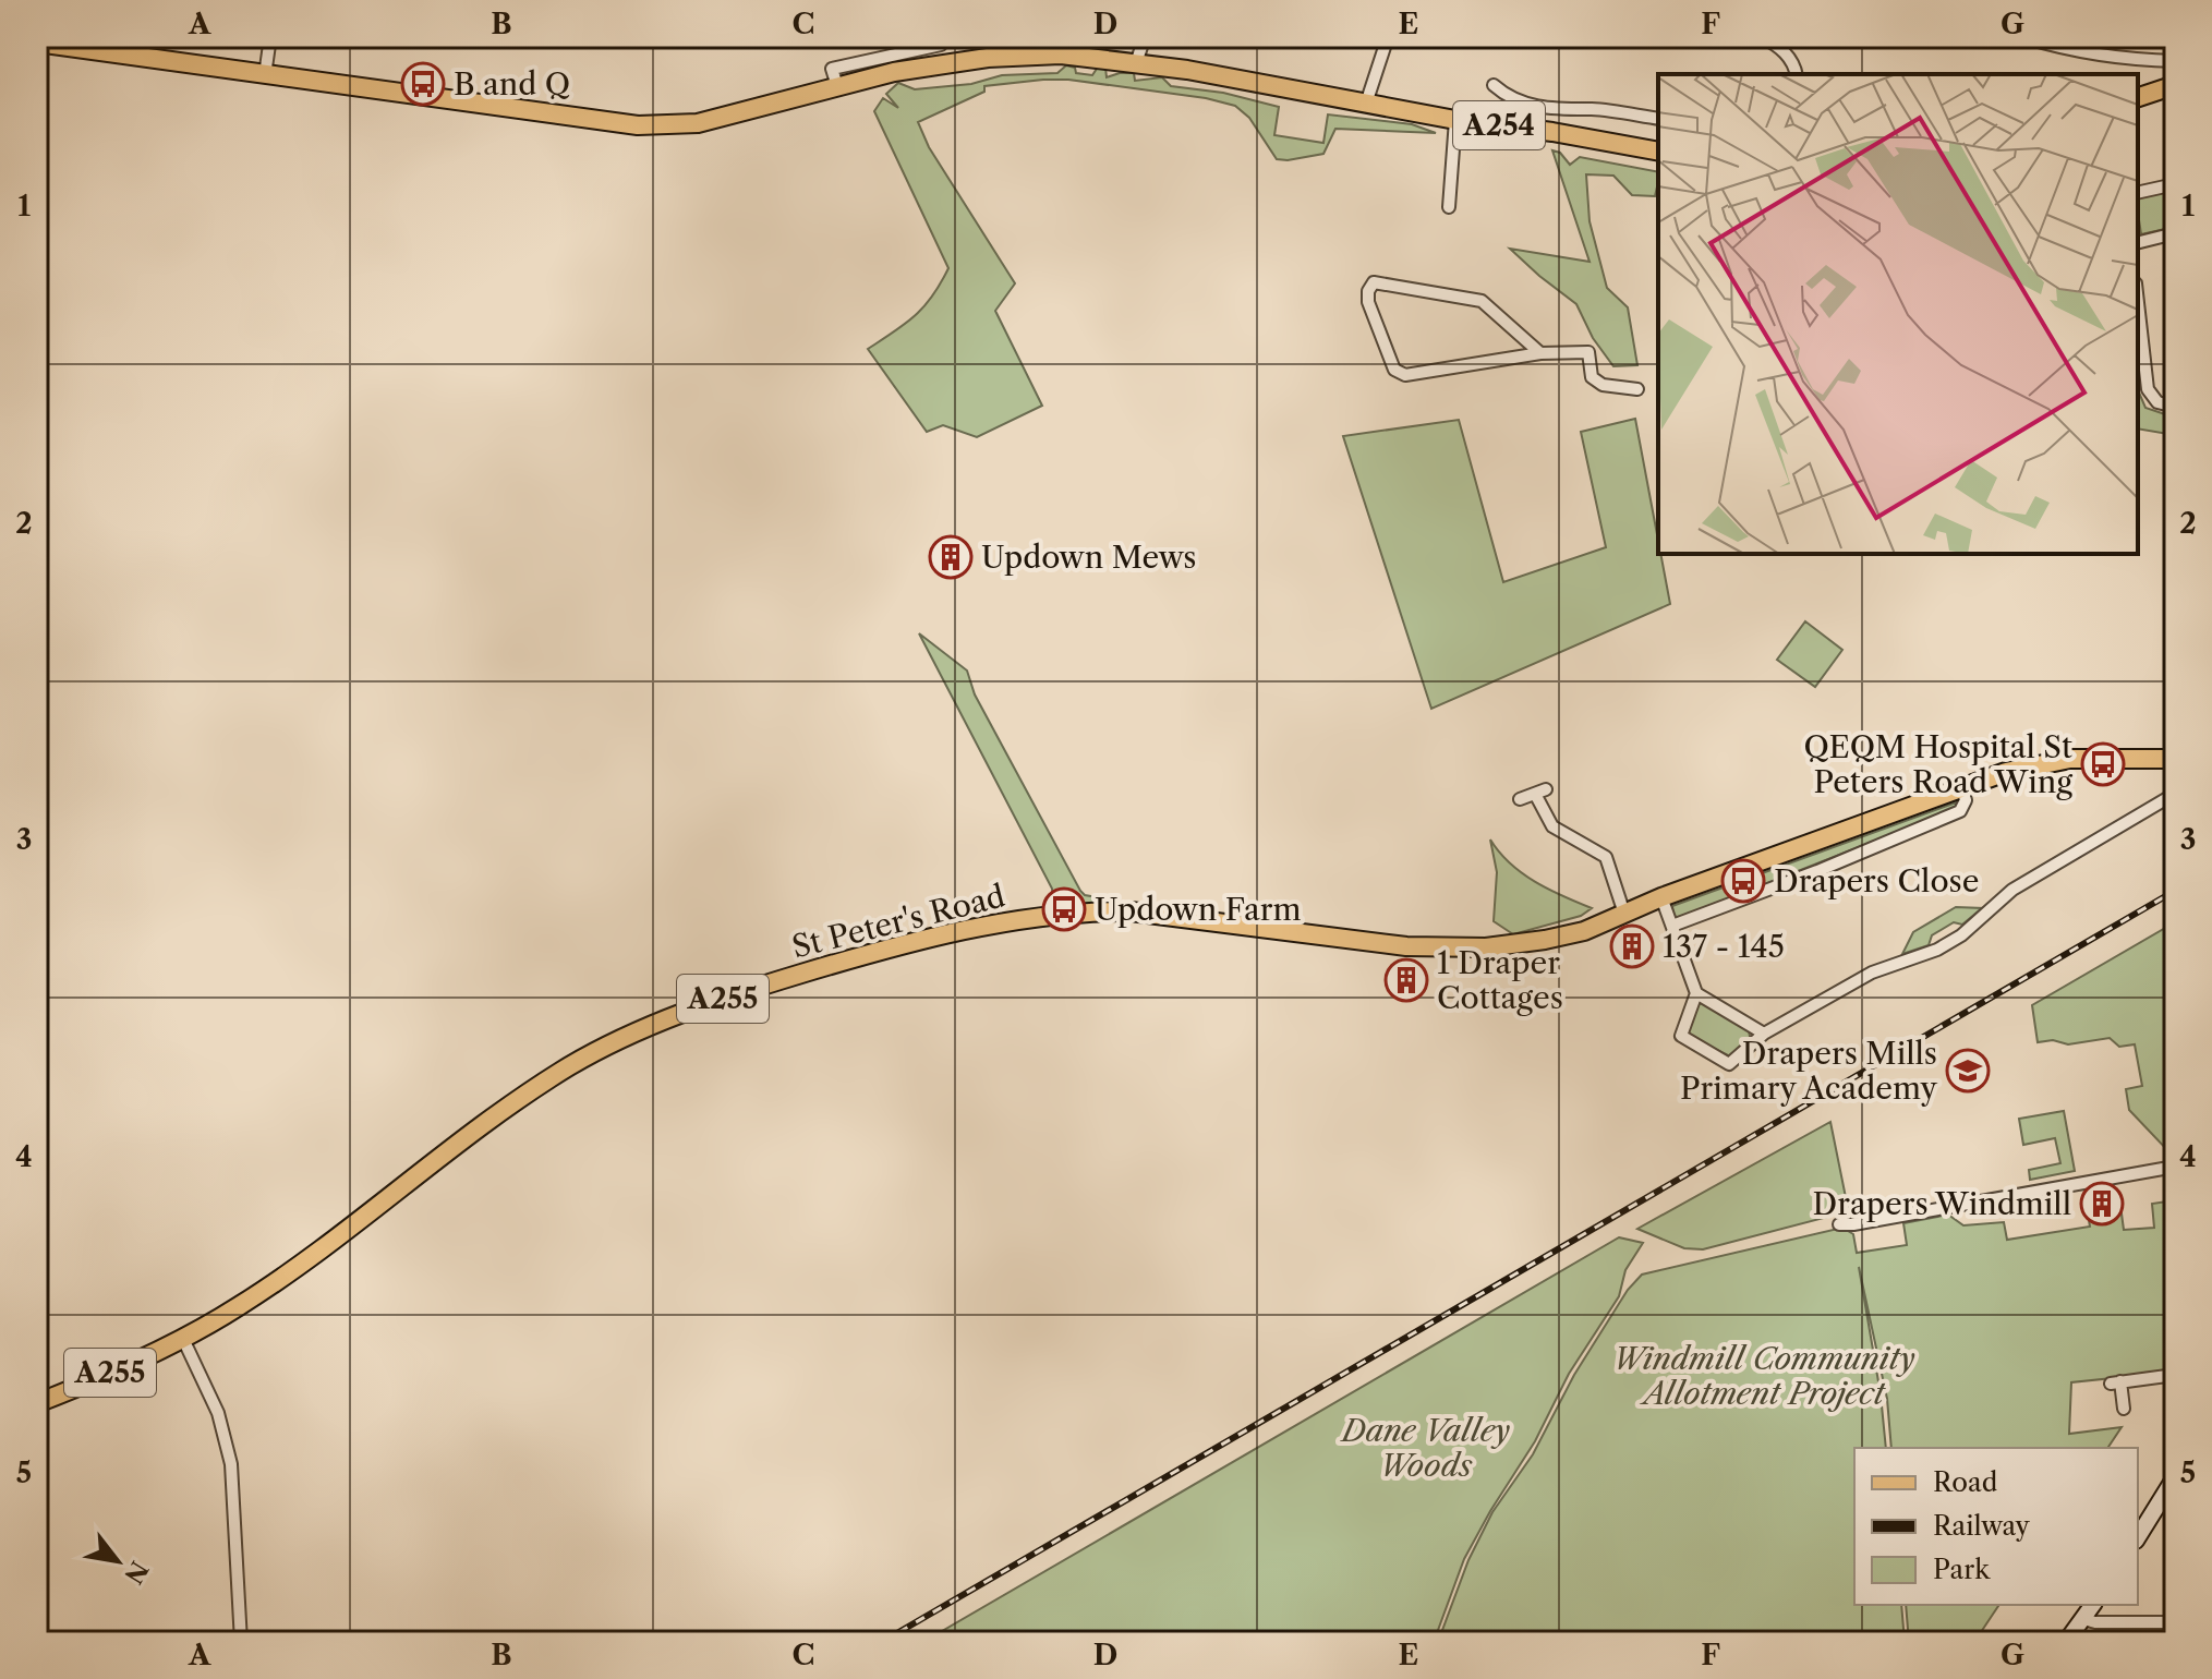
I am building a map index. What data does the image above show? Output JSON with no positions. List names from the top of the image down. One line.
{"streets":{"main road":["A254","St Peter's Road","A255"]},"crossings":[["St Peter's Road","A255"]],"parks":["Windmill Community Allotment Project","Dane Valley Woods"],"places":{"bus stop":["B and Q","QEQM Hospital St Peters Road Wing","Drapers Close","Updown Farm"],"building":["Updown Mews","137 - 145","1 Draper Cottages","Drapers Windmill"],"school or university":["Drapers Mills Primary Academy"]},"legend":["Road","Railway","Park"],"north":"bottom right","grid":{"columns":["A","B","C","D","E","F","G"],"rows":["1","2","3","4","5"]}}
